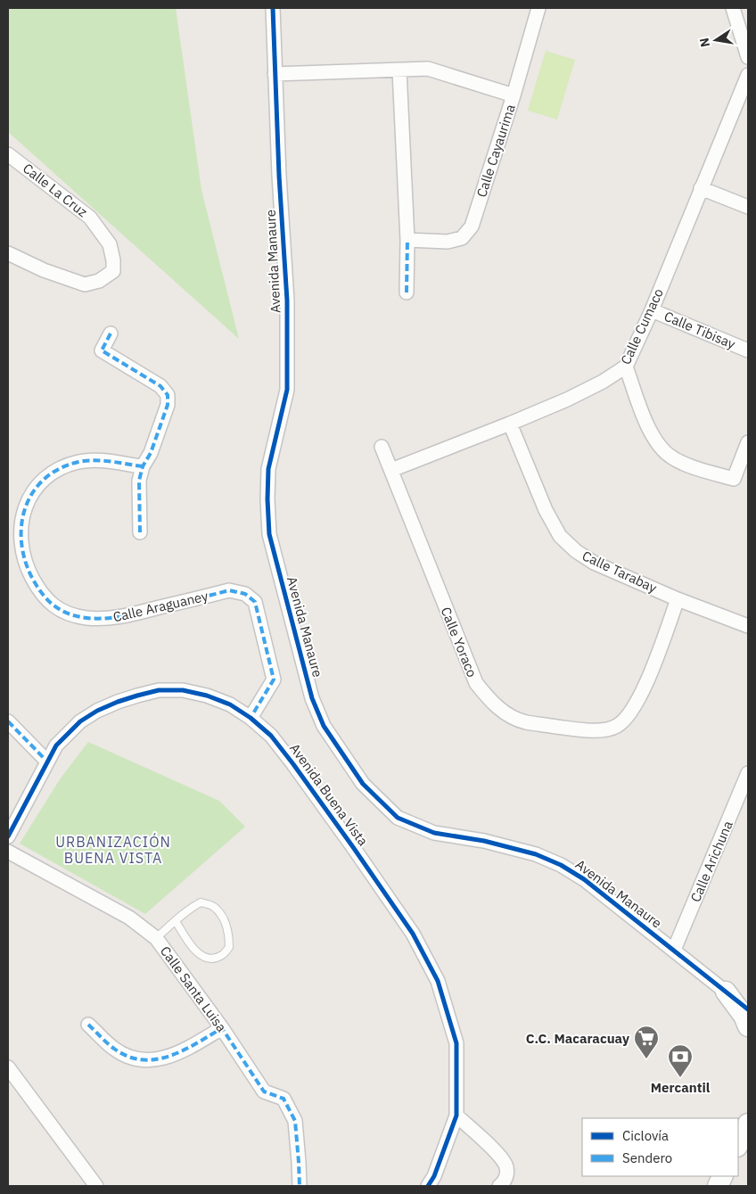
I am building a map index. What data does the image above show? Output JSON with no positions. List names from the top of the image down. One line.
{"streets":{"street":["Calle Cayaurima","Calle La Cruz","Avenida Manaure","Calle Cumaco","Calle Tibisay","Calle Tarabay","Calle Araguaney","Calle Yoraco","Avenida Buena Vista","Calle Arichuna","Calle Santa Luisa"]},"crossings":[["Avenida Manaure","Calle Arichuna"],["Calle Cumaco","Calle Tibisay"],["Calle Cumaco","Calle Tarabay"],["Calle Cumaco","Calle Yoraco"],["Calle Tarabay","Calle Yoraco"],["Calle Araguaney","Avenida Buena Vista"]],"districts":["URBANIZACIÓN BUENA VISTA"],"places":{"supermarket":["C.C. Macaracuay"],"bank":["Mercantil"]},"legend":["Ciclovía","Sendero"],"north":"left"}
